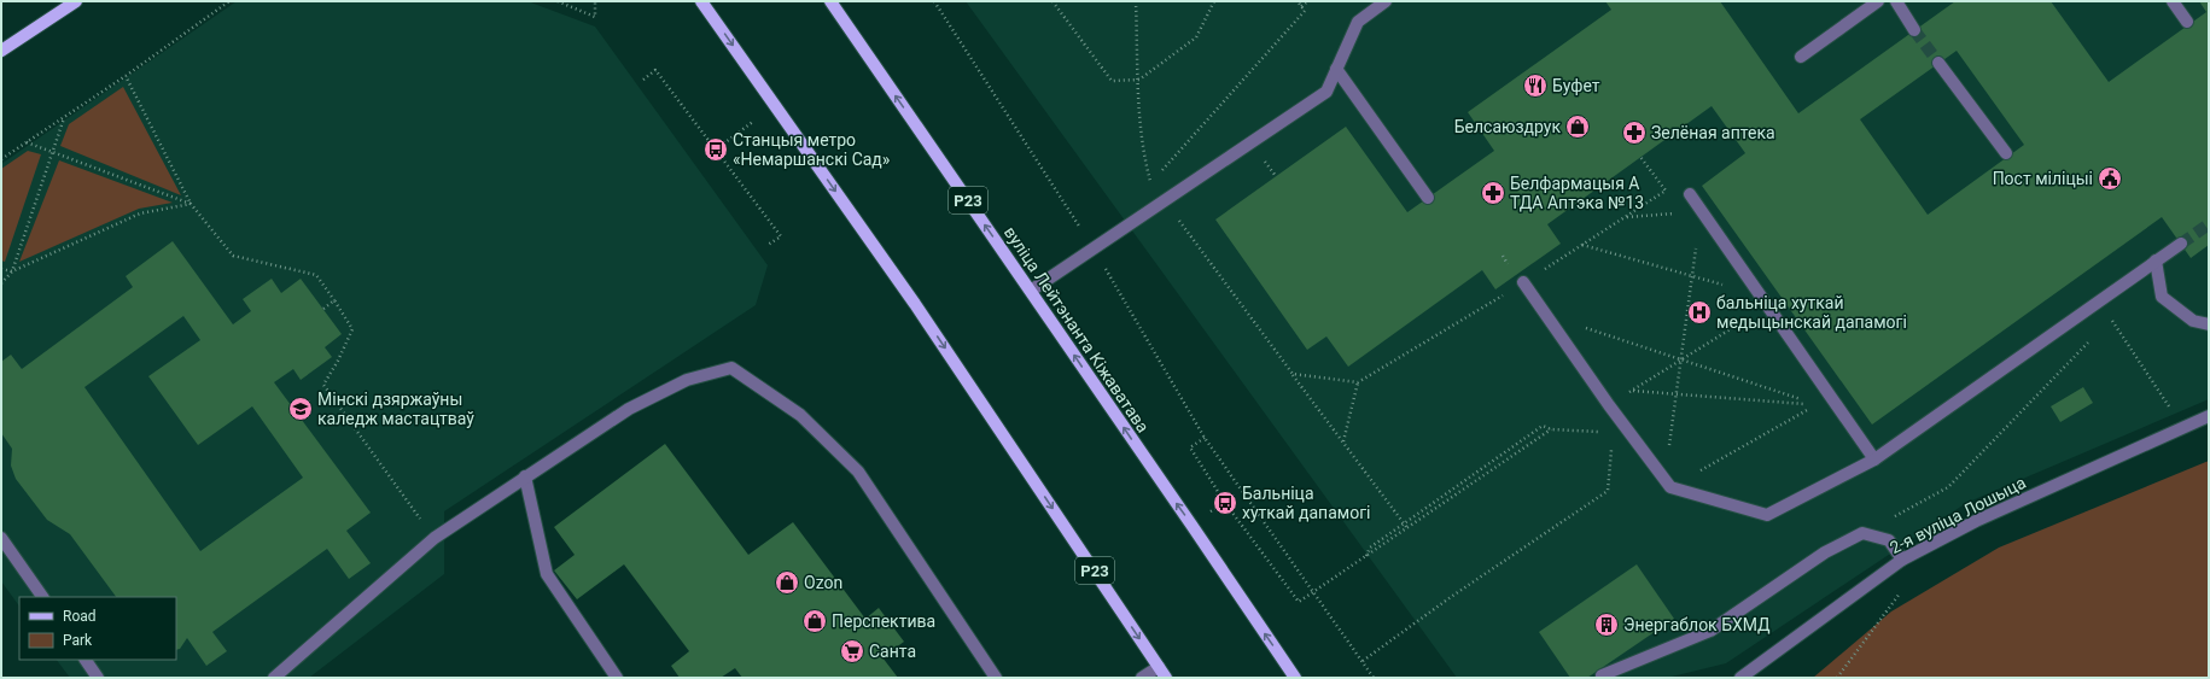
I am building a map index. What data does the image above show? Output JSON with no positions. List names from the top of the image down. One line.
{"streets":{"main road":["Р23","вуліца Лейтэнанта Кіжаватава"],"street":["2-я вуліца Лошыца"]},"places":{"restaurant":["Буфет"],"shop":["Белсаюздрук","Ozon","Перспектива"],"pharmacy":["Зелёная аптека","Белфармацыя А ТДА Аптэка №13"],"bus stop":["Станцыя метро «Немаршанскі Сад»","Бальніца хуткай дапамогі"],"public building":["Пост міліцыі"],"hospital":["бальніца хуткай медыцынскай дапамогі"],"school or university":["Мінскі дзяржаўны каледж мастацтваў"],"building":["Энергаблок БХМД"],"supermarket":["Санта"]},"legend":["Road","Park"]}
